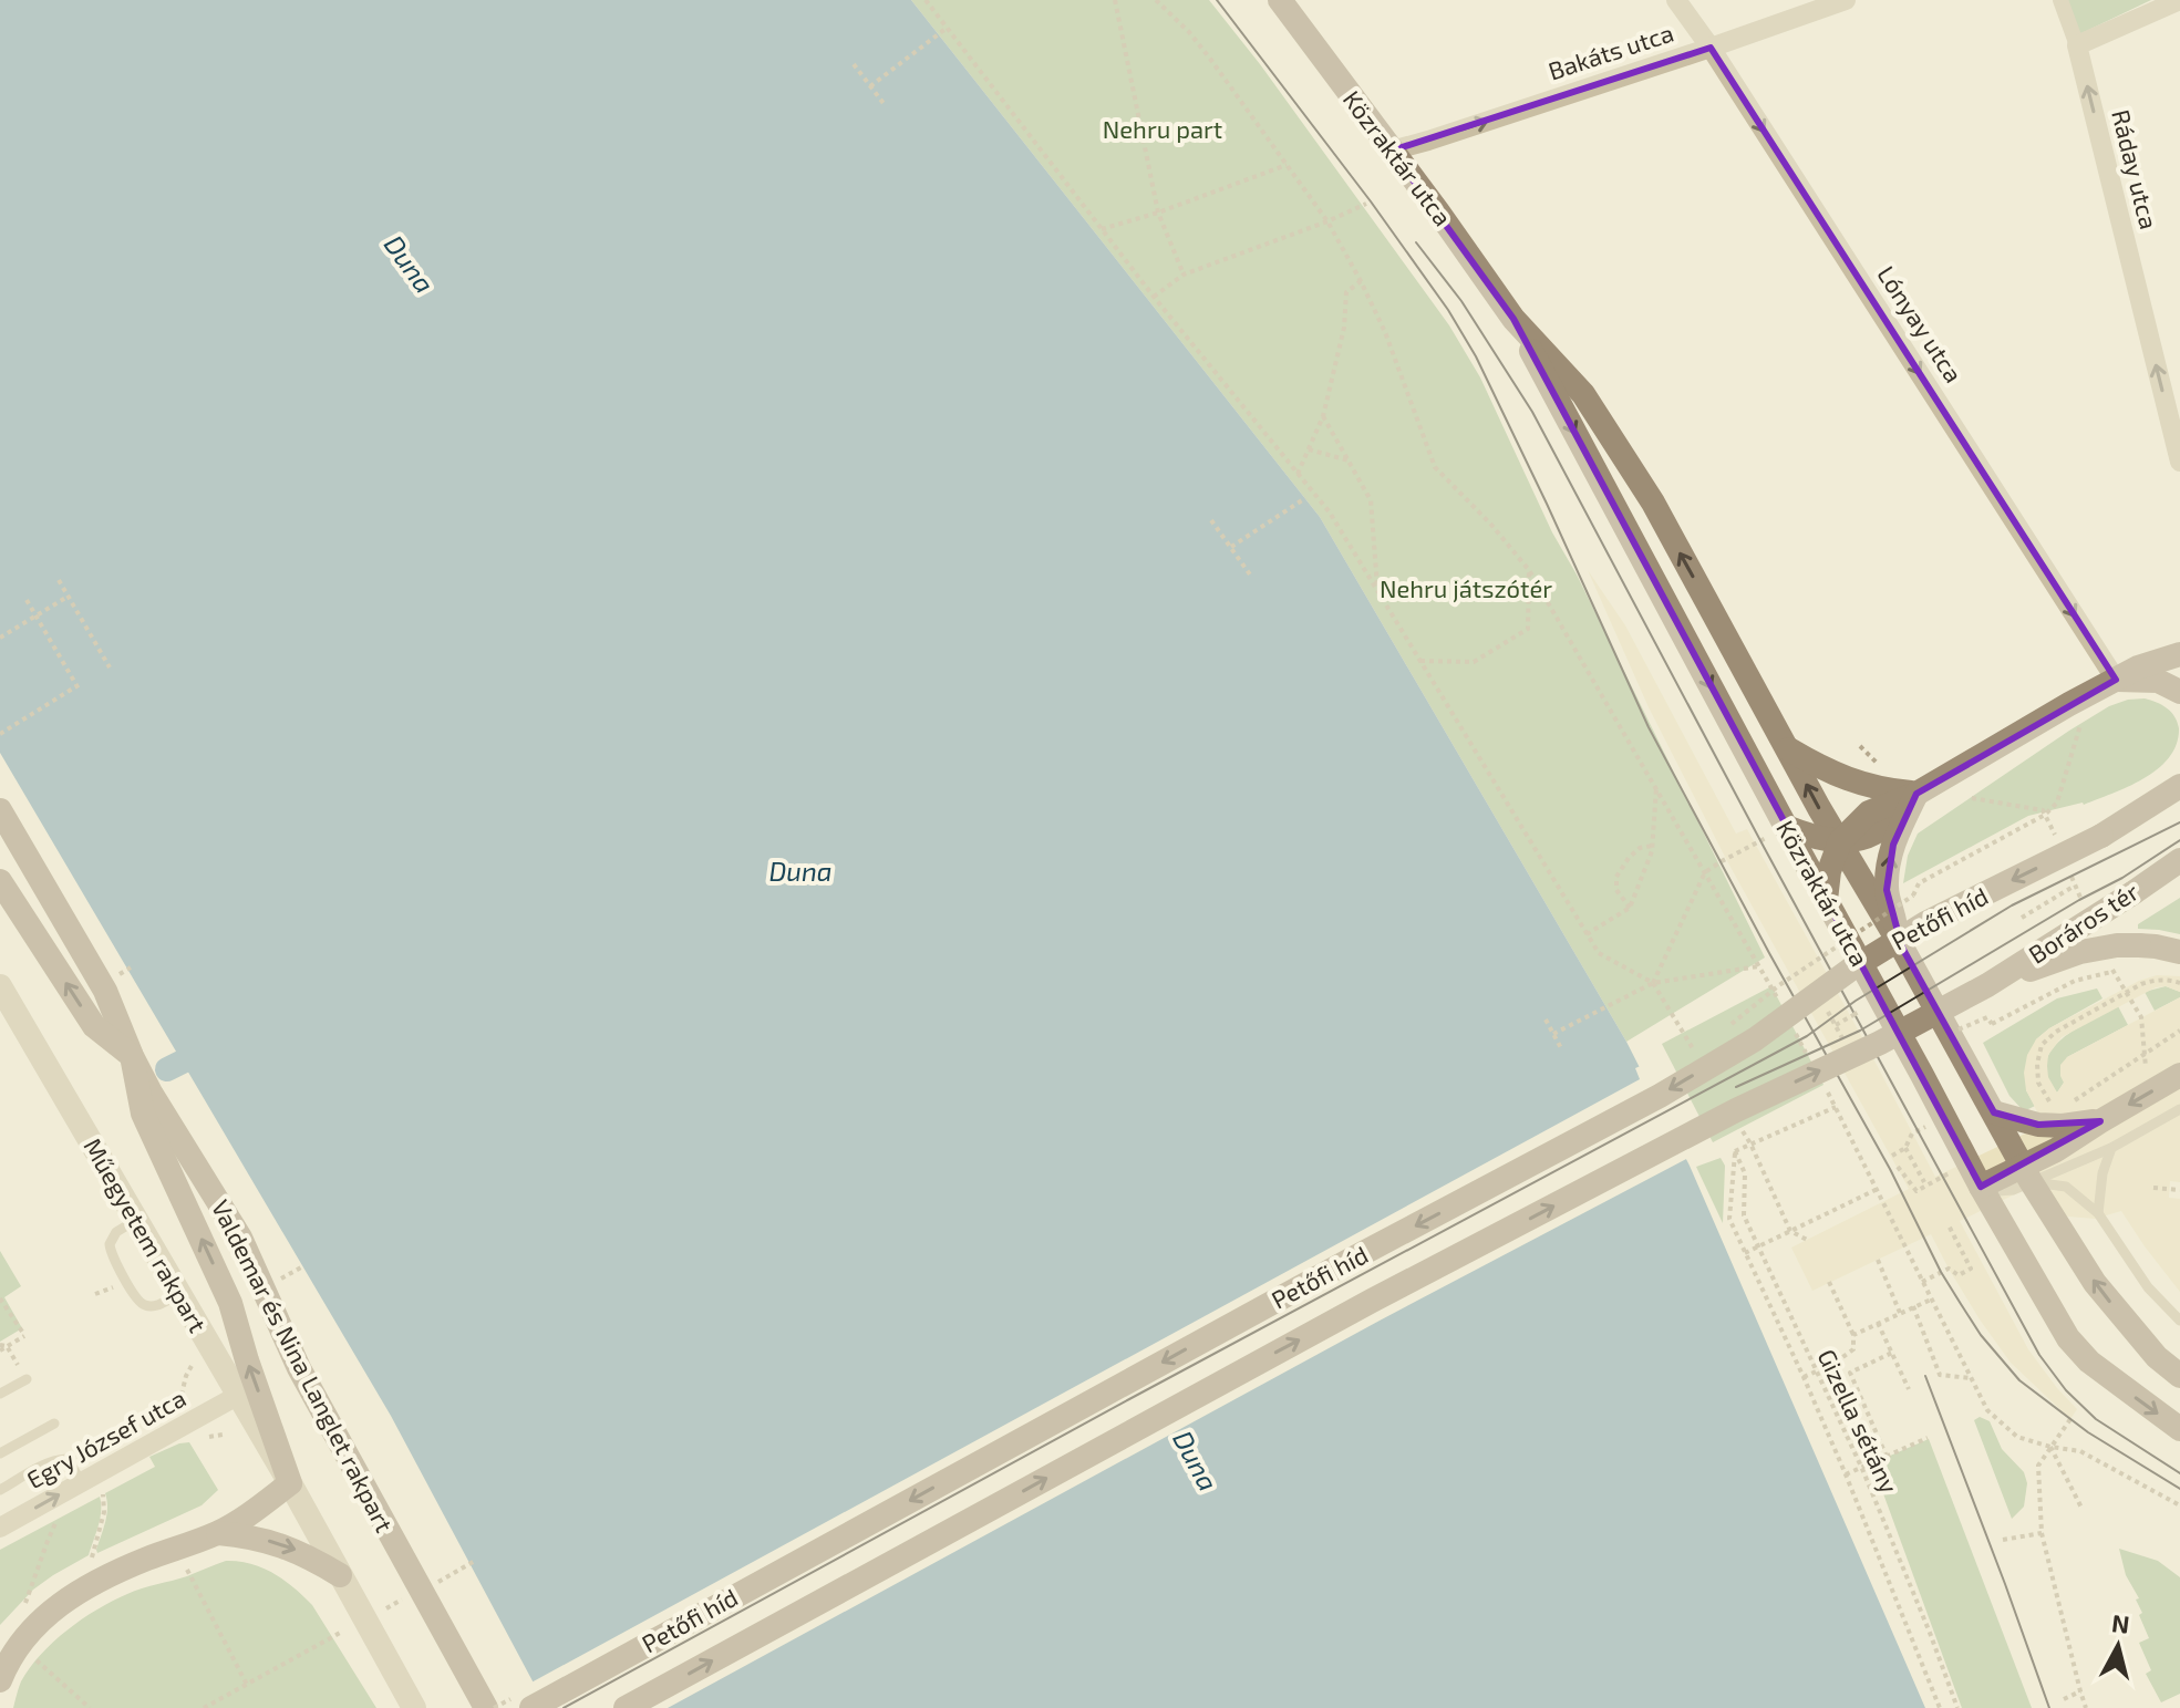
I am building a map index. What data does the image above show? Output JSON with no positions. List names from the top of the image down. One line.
{"streets":{"main road":["Közraktár utca","Petőfi híd","Boráros tér","Valdemar és Nina Langlet rakpart"],"street":["Bakáts utca","Ráday utca","Lónyay utca","Műegyetem rakpart","Egry József utca"],"path":["Gizella sétány"]},"crossings":[["Bakáts utca","Közraktár utca"],["Bakáts utca","Lónyay utca"],["Petőfi híd","Boráros tér"],["Műegyetem rakpart","Egry József utca"]],"one_way":["Bakáts utca","Ráday utca","Lónyay utca"],"water":["Duna"],"parks":["Nehru part","Nehru játszótér"],"north":"top"}
